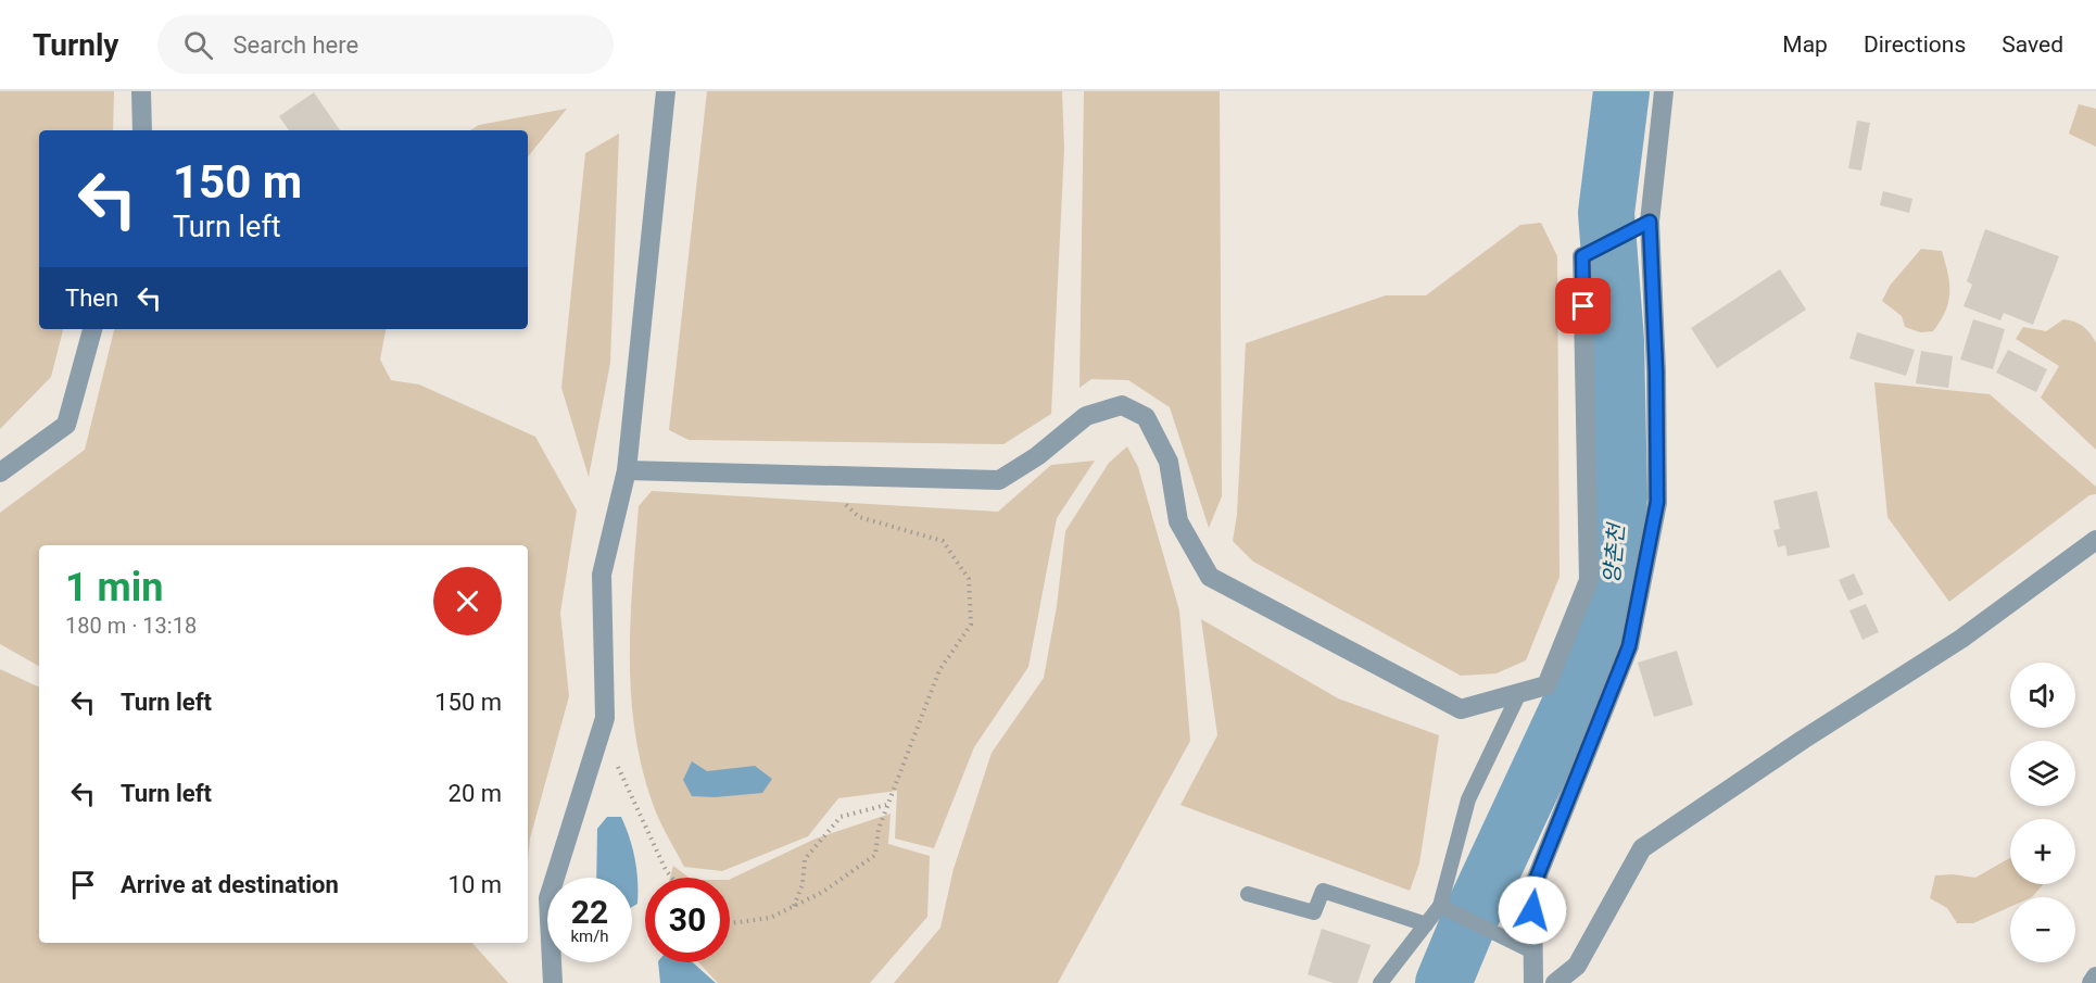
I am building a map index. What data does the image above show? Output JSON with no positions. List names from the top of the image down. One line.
{"water":["양촌천"],"page":{"header":"Turnly","search":"Search here","nav":["Map","Directions","Saved"],"turn":["150 m","Turn left"],"then":"Then","heading":["1 min","180 m · 13:18"],"list":[{"name":"Turn left","value":"150 m"},{"name":"Turn left","value":"20 m"},{"name":"Arrive at destination","value":"10 m"}],"map_buttons":["+","−"],"speed":"22 km/h","limit":"30"}}
